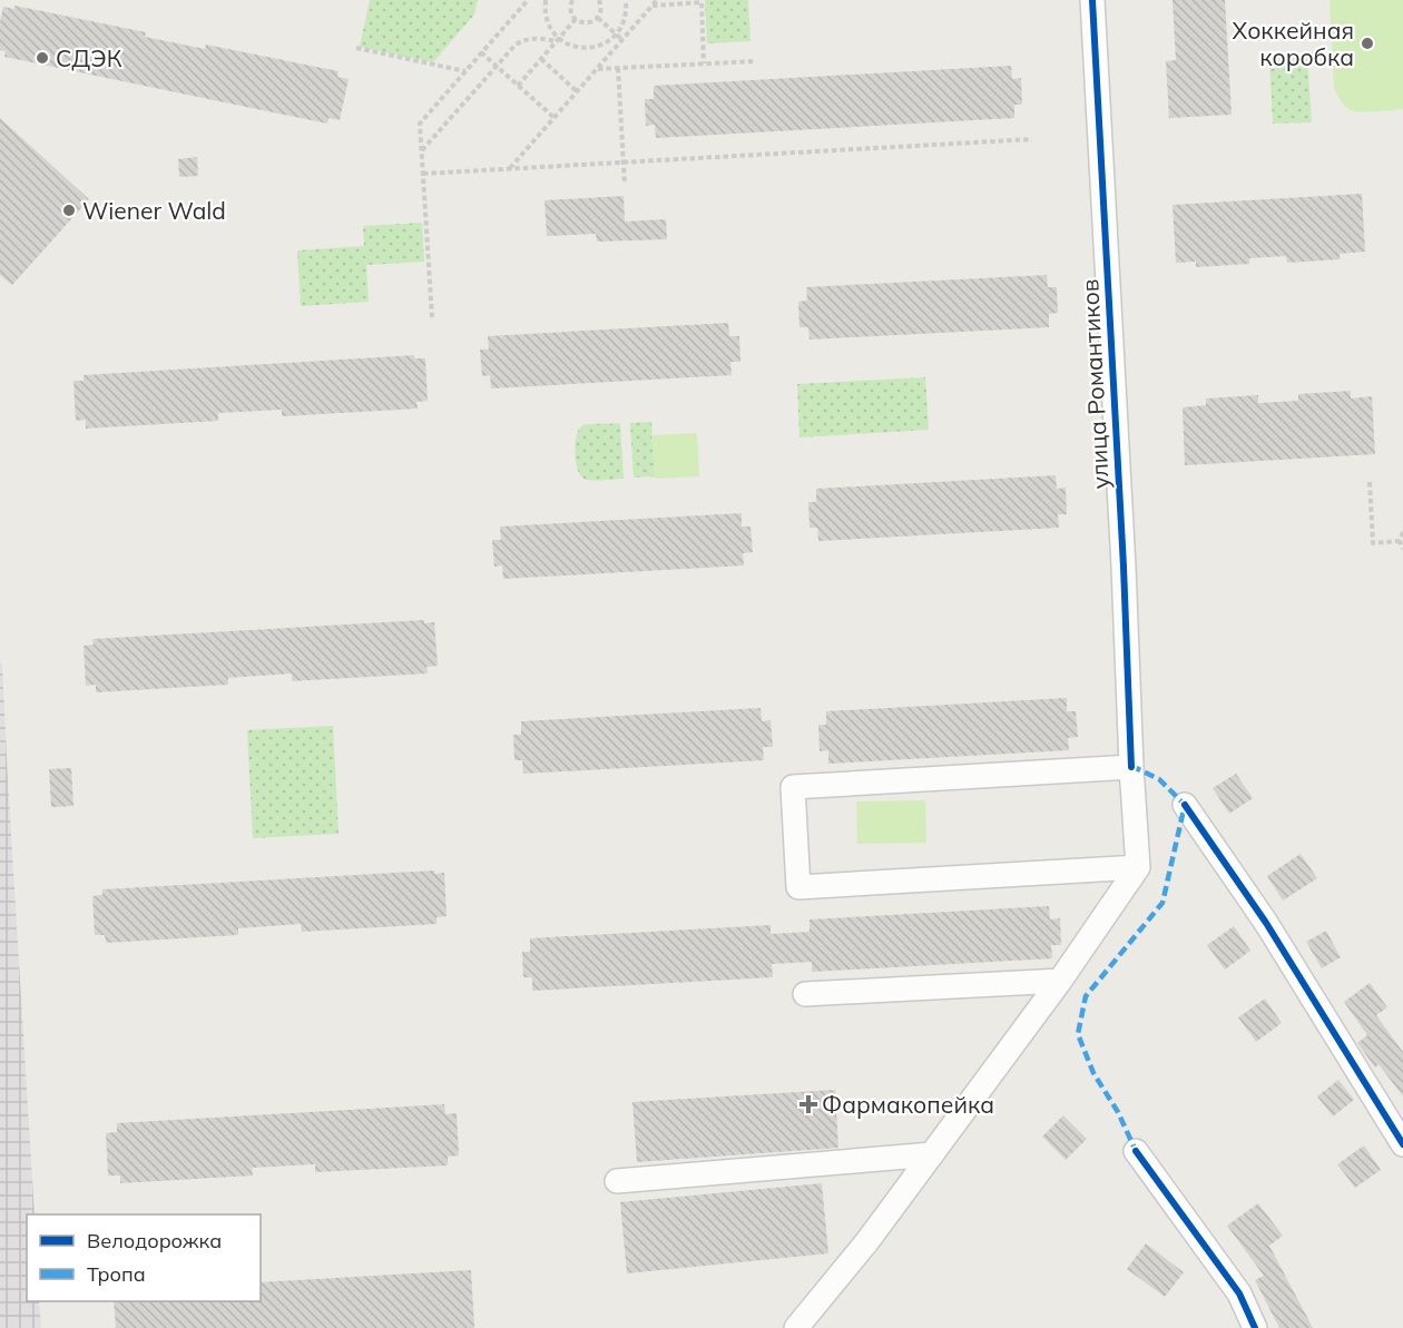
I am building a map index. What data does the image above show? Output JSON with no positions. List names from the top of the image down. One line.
{"streets":{"street":["улица Романтиков"]},"places":{"other":["Хоккейная коробка","СДЭК","Wiener Wald"],"health":["Фармакопейка"]},"legend":["Велодорожка","Тропа"]}
